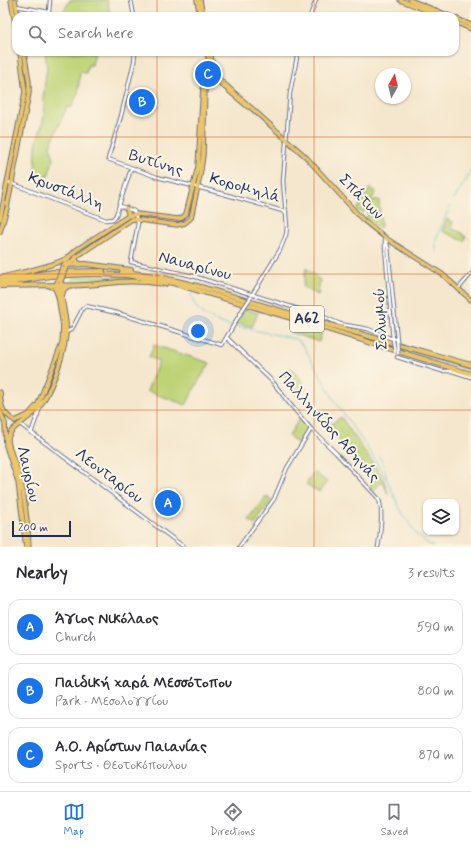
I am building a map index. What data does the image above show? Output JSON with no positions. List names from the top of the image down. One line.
{"streets":{"highway":["Α62"],"main road":["Σπάτων","Λαυρίου"],"street":["Βυτίνης","Κορομηλά","Κρυστάλλη","Ναυαρίνου","Σολωμού","Παλληνίδος Αθηνάς","Λεονταρίου"]},"crossings":[["Βυτίνης","Κορομηλά"],["Σπάτων","Σολωμού"],["Ναυαρίνου","Σολωμού"],["Α62","Σολωμού"]],"scale_bar":"200 m","north":"top","page":{"search":"Search here","pins":["C","B","A"],"scale":"200 m","heading":["Nearby","3 results"],"list":[{"mark":"A","name":"Άγιος Νικόλαος","note":"Church","value":"590 m"},{"mark":"B","name":"Παιδική χαρά Μεσσότοπου","note":"Park · Μεσολογγίου","value":"800 m"},{"mark":"C","name":"Α.Ο. Αρίστων Παιανίας","note":"Sports · Θεοτοκόπουλου","value":"870 m"}],"nav":["Map","Directions","Saved"]}}
